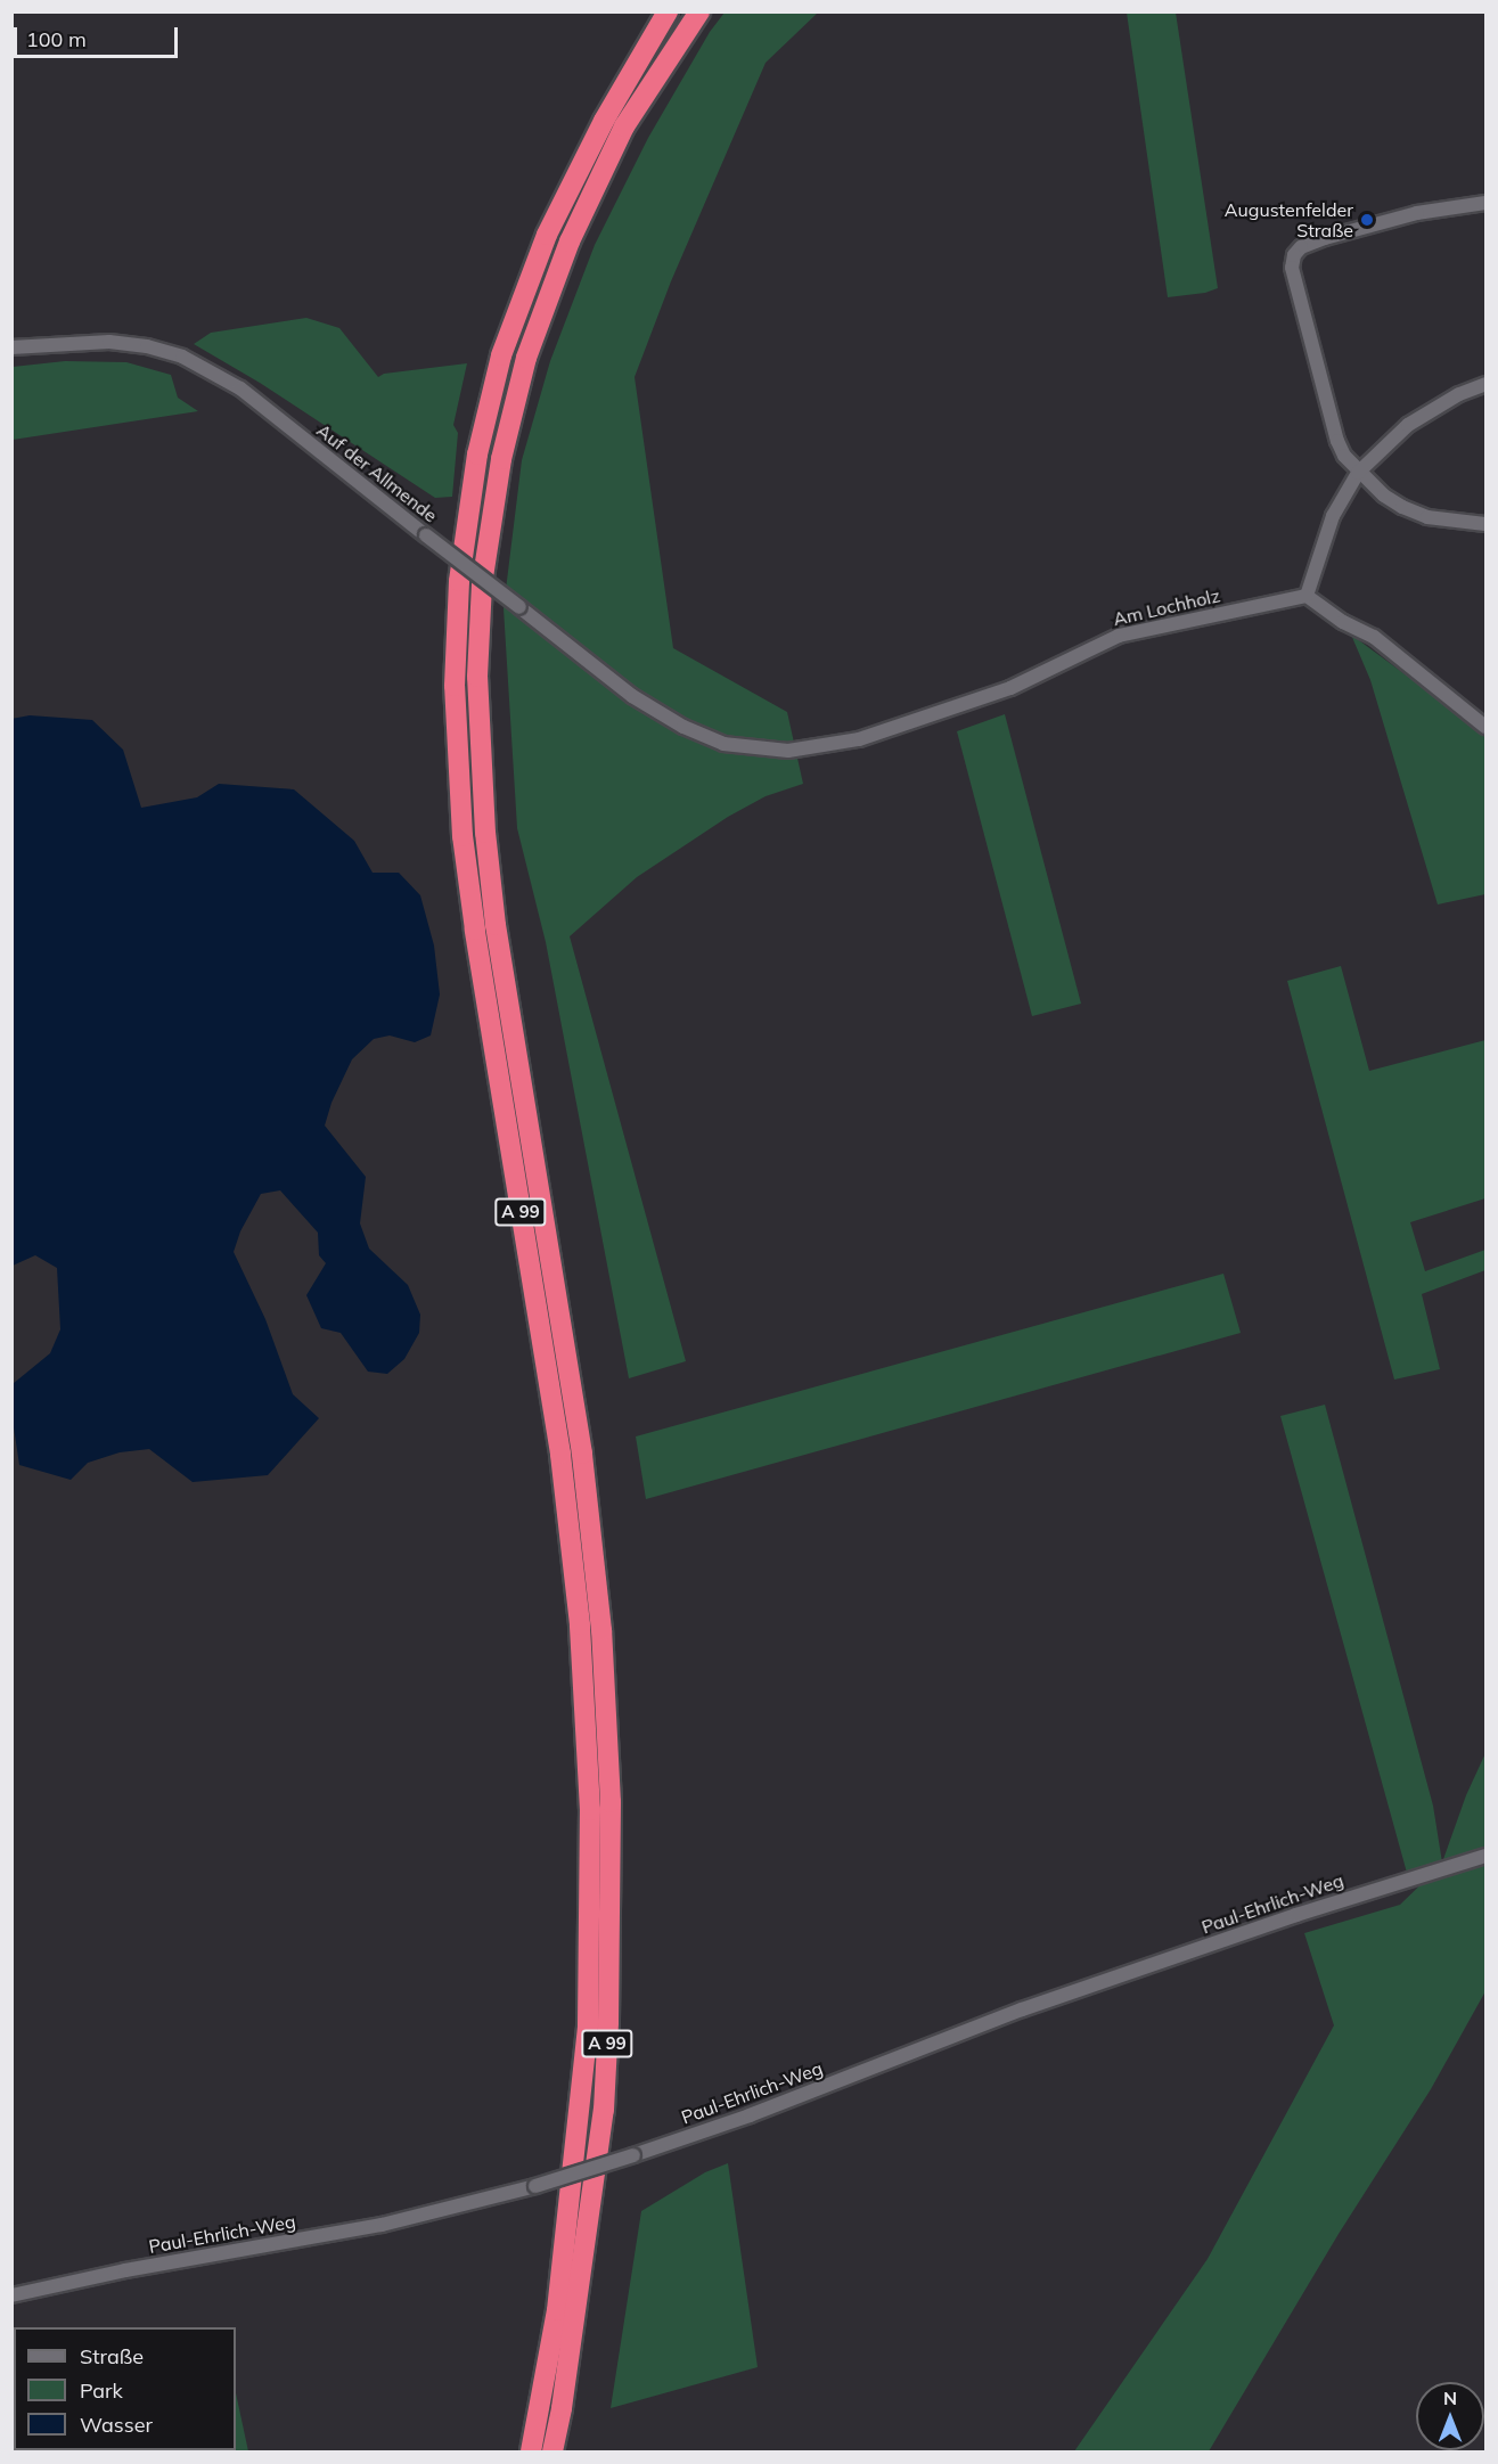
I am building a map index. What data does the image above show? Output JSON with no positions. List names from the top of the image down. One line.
{"streets":{"highway":["A 99"],"street":["Auf der Allmende","Am Lochholz","Paul-Ehrlich-Weg"]},"crossings":[["Auf der Allmende","Am Lochholz"]],"places":["Augustenfelder Straße"],"legend":["Straße","Park","Wasser"],"scale_bar":"100 m","north":"top"}
